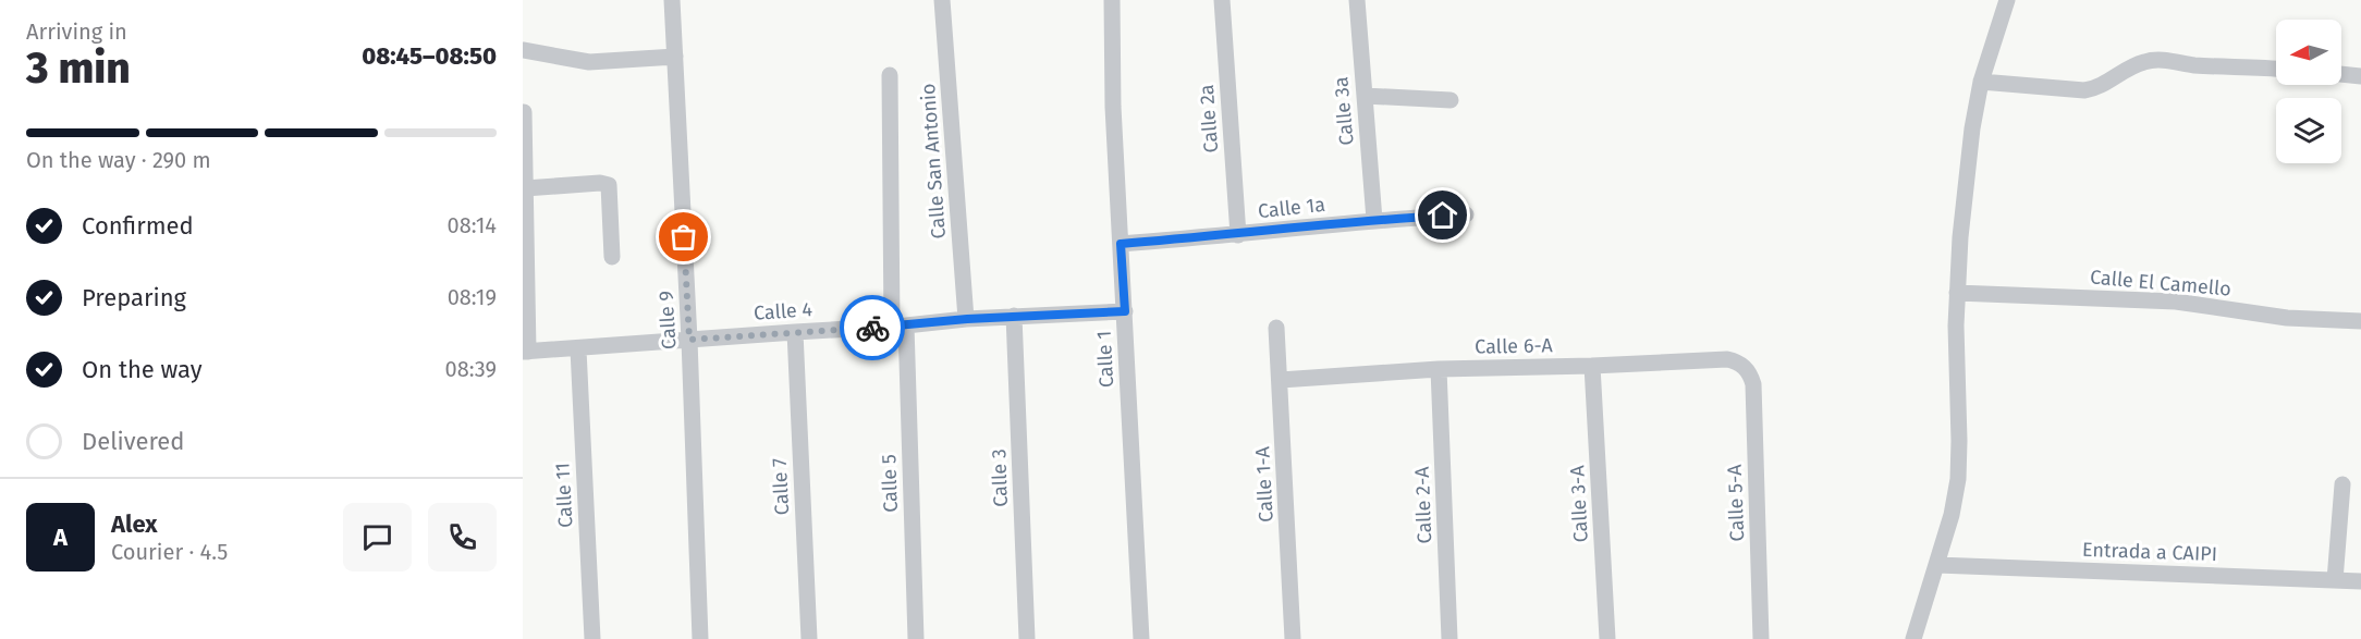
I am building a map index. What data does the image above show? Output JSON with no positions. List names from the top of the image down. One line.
{"streets":{"street":["Calle 3a","Calle 2a","Calle San Antonio","Calle 1a","Calle El Camello","Calle 4","Calle 9","Calle 6-A","Calle 1","Calle 3","Calle 5","Calle 1-A","Calle 7","Calle 11","Calle 5-A","Calle 3-A","Calle 2-A","Entrada a CAIPI"]},"crossings":[["Calle 3a","Calle 1a"],["Calle 2a","Calle 1a"],["Calle San Antonio","Calle 4"],["Calle 1a","Calle 1"],["Calle 4","Calle 9"],["Calle 4","Calle 1"],["Calle 4","Calle 3"],["Calle 4","Calle 5"],["Calle 4","Calle 7"],["Calle 4","Calle 11"],["Calle 6-A","Calle 1-A"],["Calle 6-A","Calle 5-A"],["Calle 6-A","Calle 3-A"],["Calle 6-A","Calle 2-A"]],"north":"left","page":{"heading":["3 min","Arriving in","08:45–08:50"],"panel":["Alex","Courier · 4.5"],"bar":"On the way · 290 m","list":[["Confirmed","08:14"],["Preparing","08:19"],["On the way","08:39"],"Delivered"],"round":"A"}}
